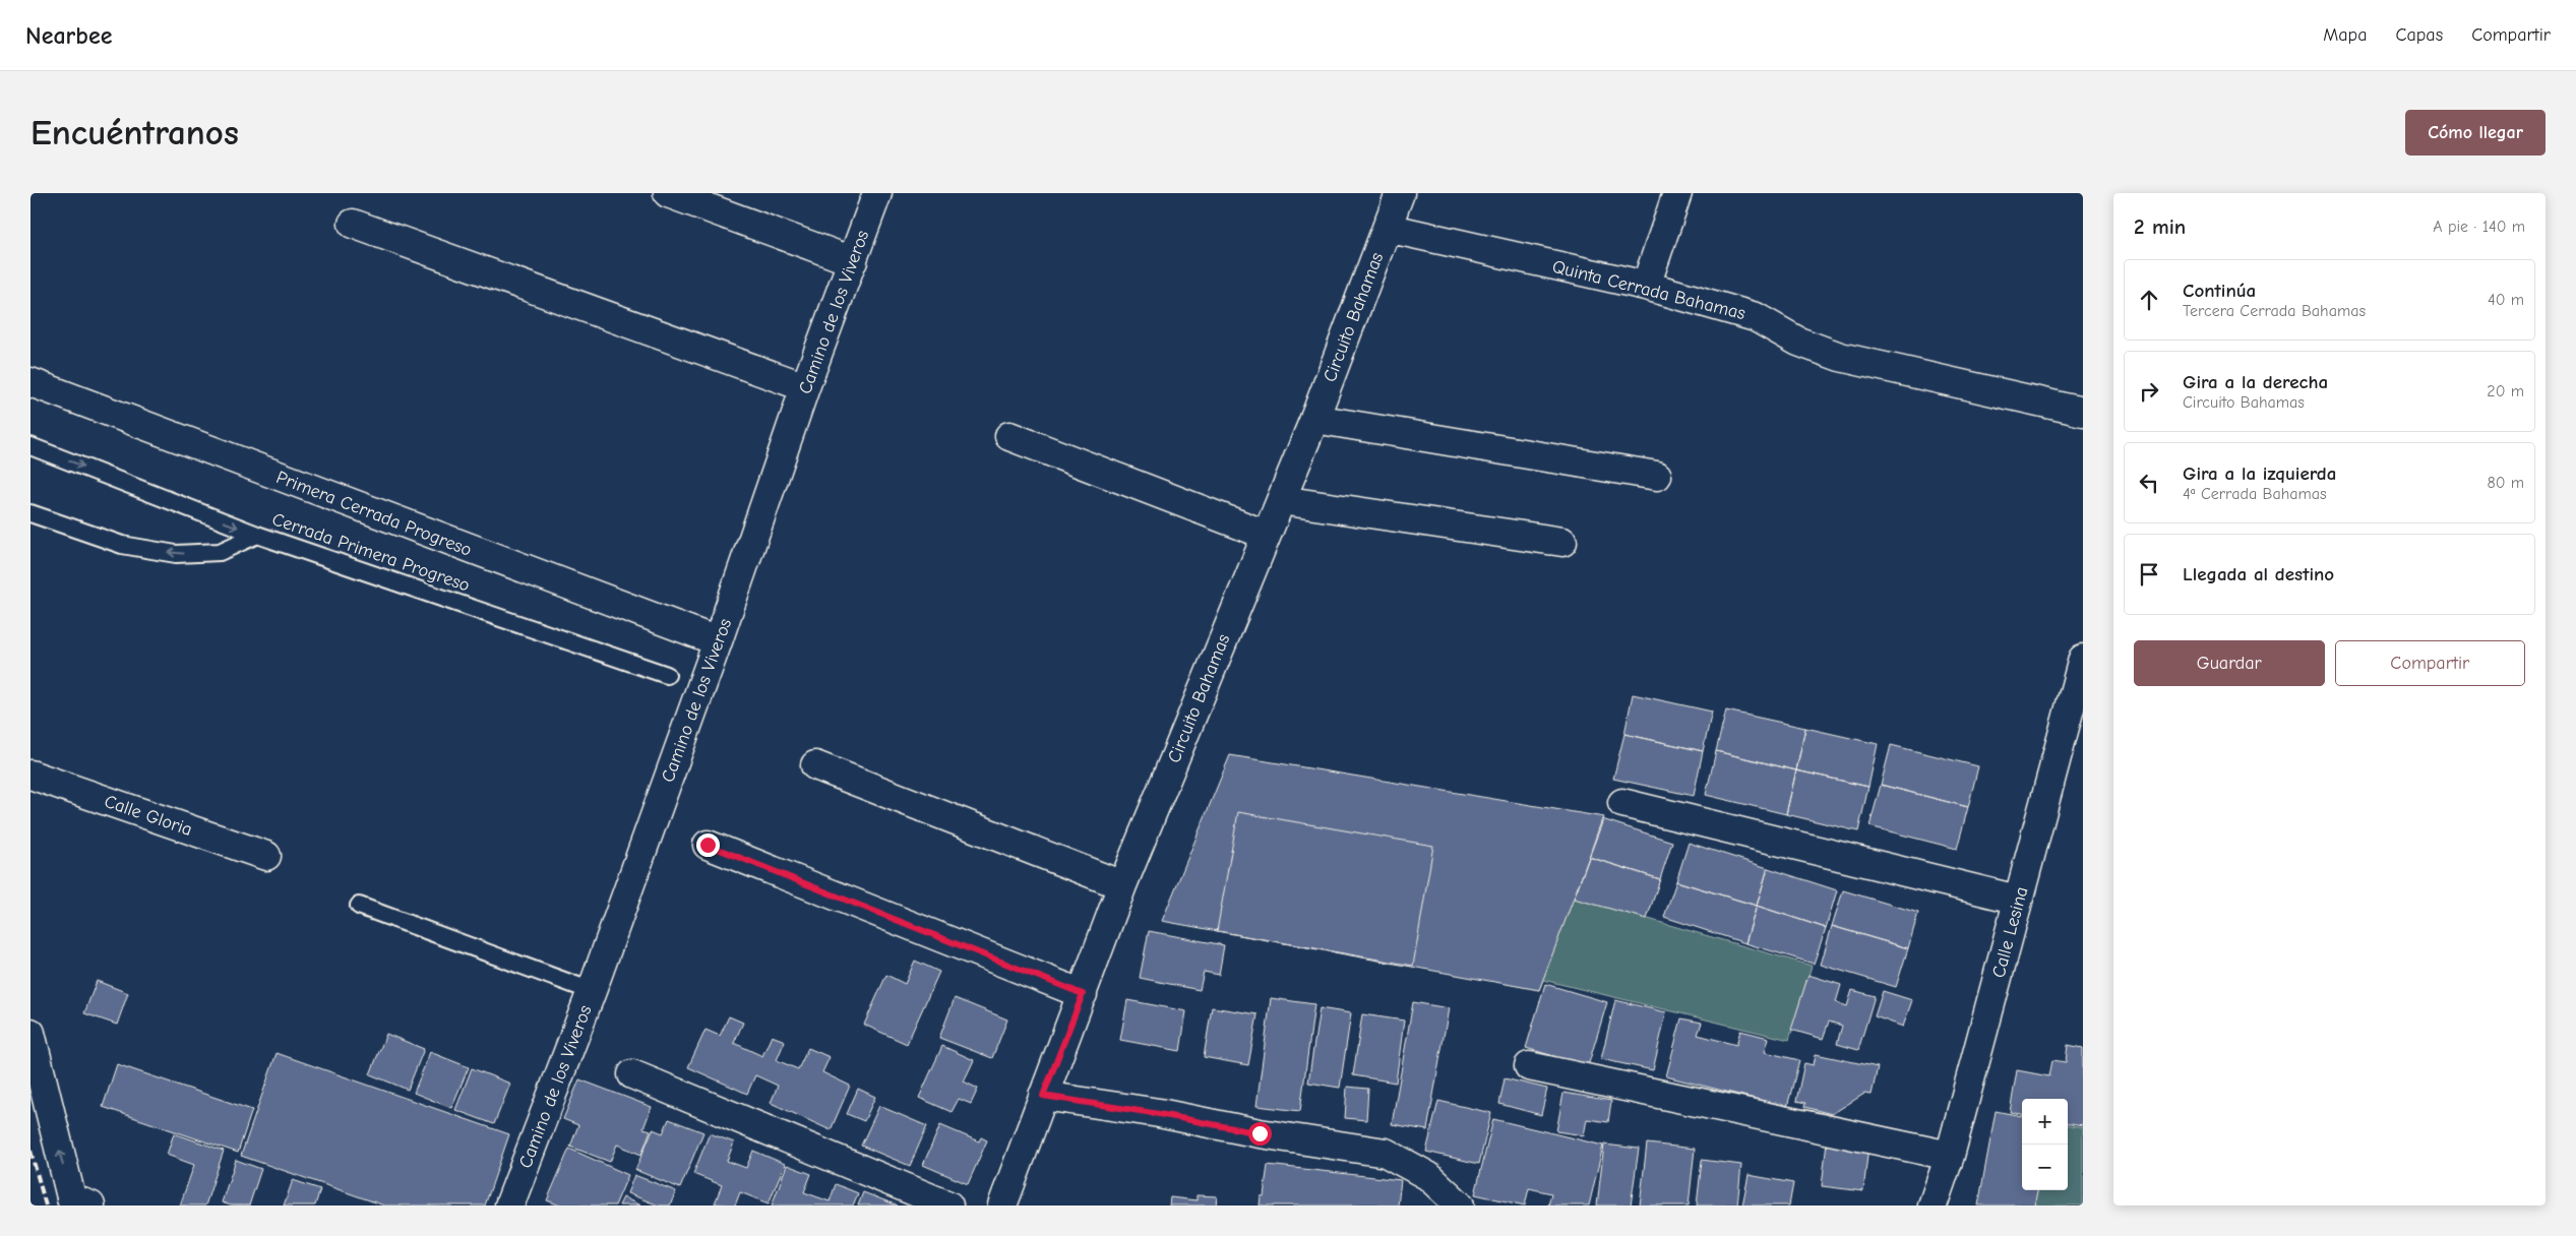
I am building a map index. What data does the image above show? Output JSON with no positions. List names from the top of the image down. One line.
{"streets":{"street":["Quinta Cerrada Bahamas","Camino de los Viveros","Circuito Bahamas","Primera Cerrada Progreso","Calle Gloria","Calle Lesina"],"lane":["Cerrada Primera Progreso"]},"crossings":[["Quinta Cerrada Bahamas","Circuito Bahamas"],["Camino de los Viveros","Primera Cerrada Progreso"]],"page":{"header":"Nearbee","nav":["Mapa","Capas","Compartir"],"buttons":["Cómo llegar",["Guardar","Compartir"]],"title":"Encuéntranos","heading":["2 min","A pie · 140 m"],"list":[["Continúa","Tercera Cerrada Bahamas","40 m"],["Gira a la derecha","Circuito Bahamas","20 m"],["Gira a la izquierda","4ª Cerrada Bahamas","80 m"],"Llegada al destino"],"map_buttons":["+","−"]}}
